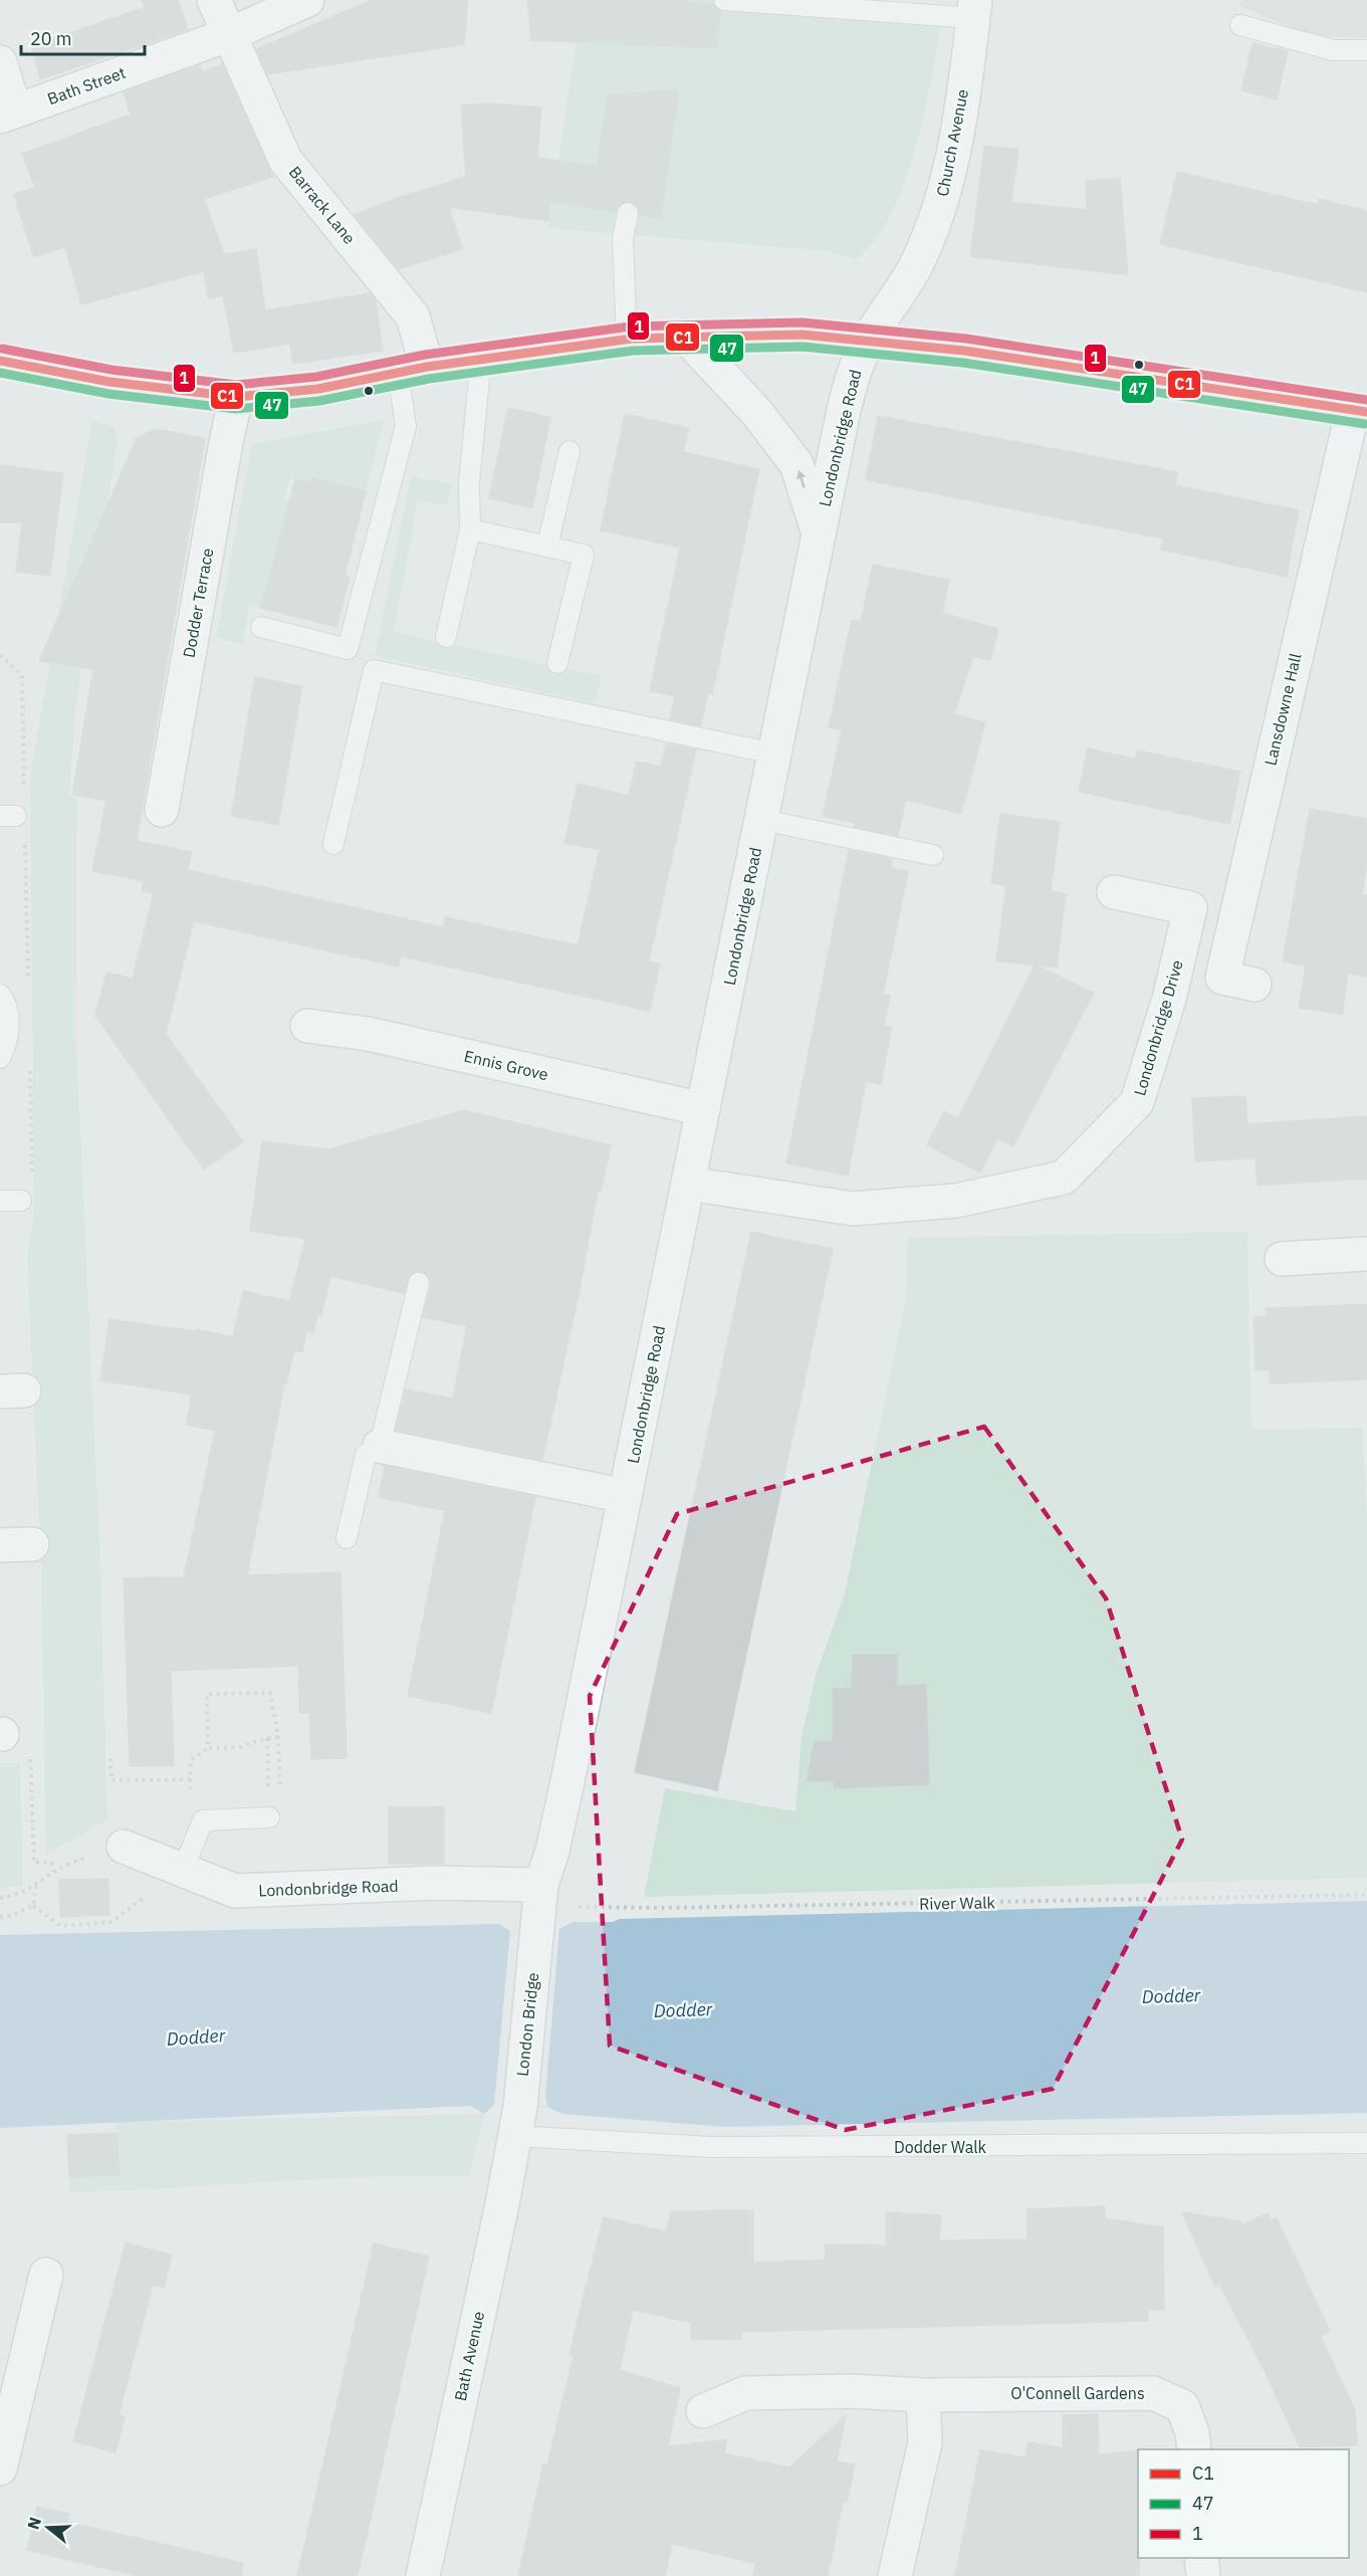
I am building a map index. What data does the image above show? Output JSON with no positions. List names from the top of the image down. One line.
{"streets":{"street":["Bath Street","Church Avenue","Barrack Lane","Londonbridge Road","Dodder Terrace","Lansdowne Hall","Londonbridge Drive","Ennis Grove","London Bridge","Bath Avenue","O'Connell Gardens"],"lane":["Dodder Walk"],"path":["River Walk"]},"crossings":[["Bath Street","Barrack Lane"],["Church Avenue","Londonbridge Road"],["Londonbridge Road","Londonbridge Drive"],["Londonbridge Road","Ennis Grove"],["Londonbridge Road","London Bridge"],["London Bridge","Dodder Walk"],["London Bridge","Bath Avenue"],["Dodder Walk","Bath Avenue"]],"water":["Dodder"],"lines":["transit line 1","transit line C1","transit line 47"],"legend":["C1","47","1"],"scale_bar":"20 m","north":"left"}
